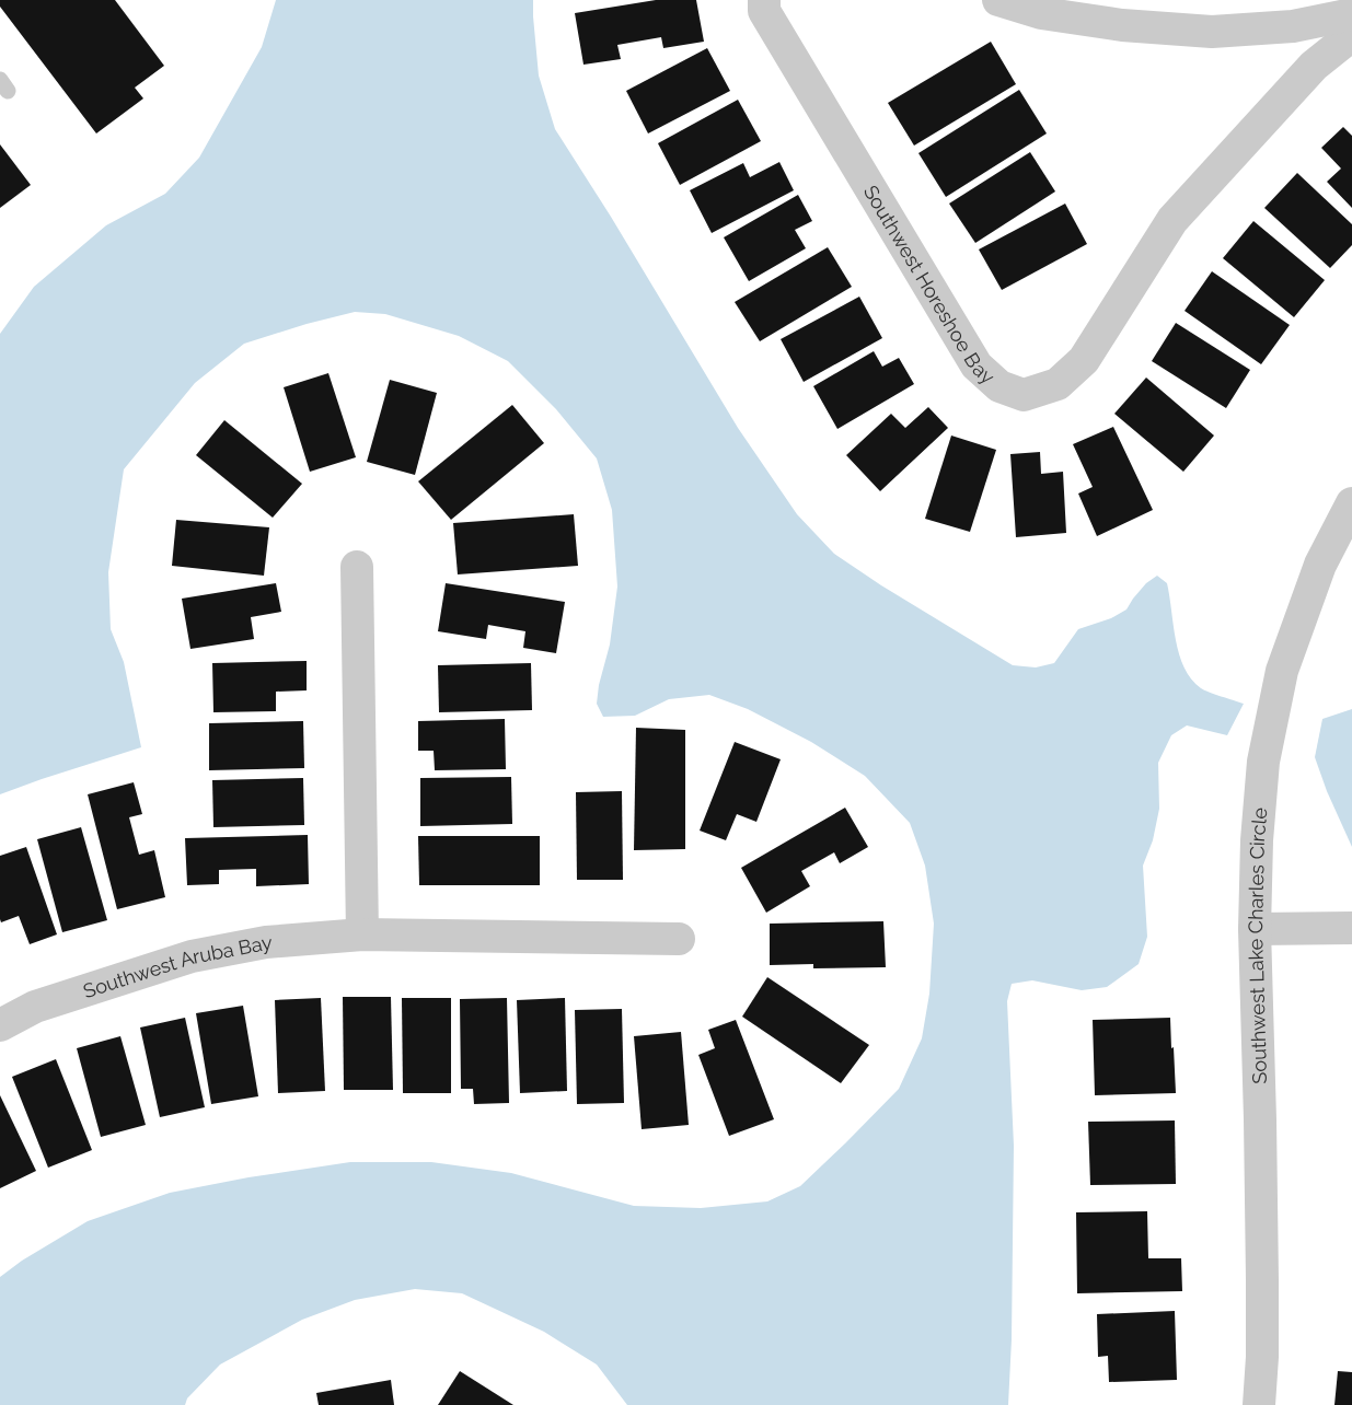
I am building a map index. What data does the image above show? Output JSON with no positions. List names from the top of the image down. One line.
{"streets":{"street":["Southwest Horeshoe Bay","Southwest Lake Charles Circle","Southwest Aruba Bay"]}}
